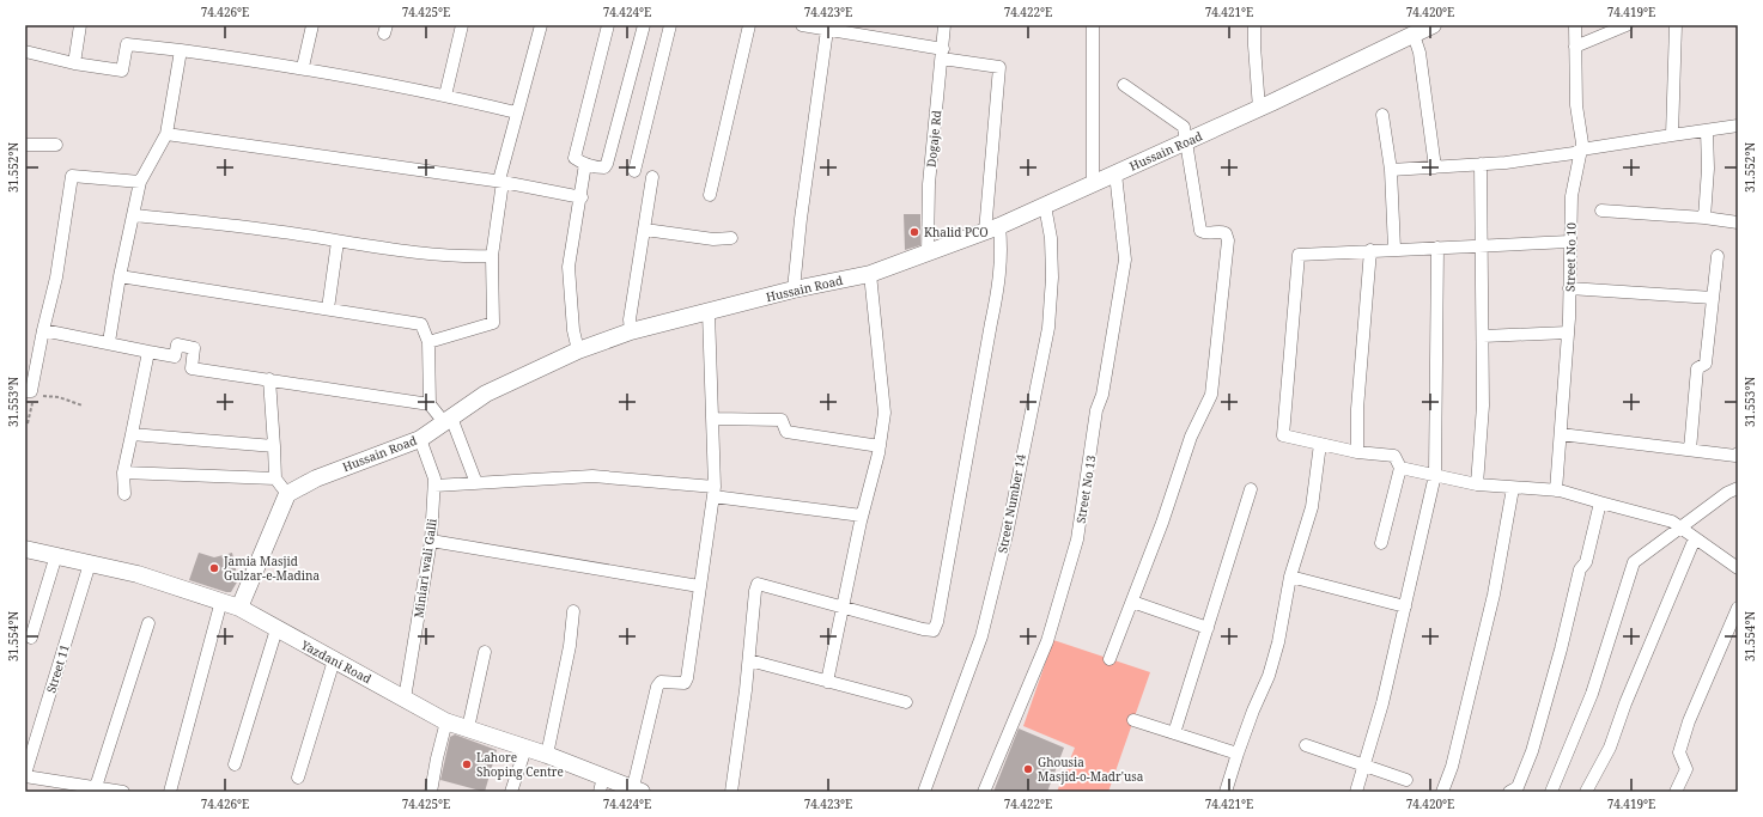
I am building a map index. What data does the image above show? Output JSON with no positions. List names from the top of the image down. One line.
{"streets":{"street":["Dogaje Rd","Hussain Road","Street No 10","Street No 13","Street Number 14","Miniari wali Galli","Yazdani Road","Street 11"]},"crossings":[["Dogaje Rd","Hussain Road"],["Hussain Road","Street No 13"],["Hussain Road","Street Number 14"],["Hussain Road","Miniari wali Galli"],["Miniari wali Galli","Yazdani Road"],["Yazdani Road","Street 11"]],"places":["Khalid PCO","Jamia Masjid Gulzar-e-Madina","Lahore Shoping Centre","Ghousia Masjid-o-Madr'usa"],"coordinates":["74.426°E","74.425°E","74.424°E","74.423°E","74.422°E","74.421°E","74.420°E","74.419°E","31.552°N","31.553°N","31.554°N"]}
